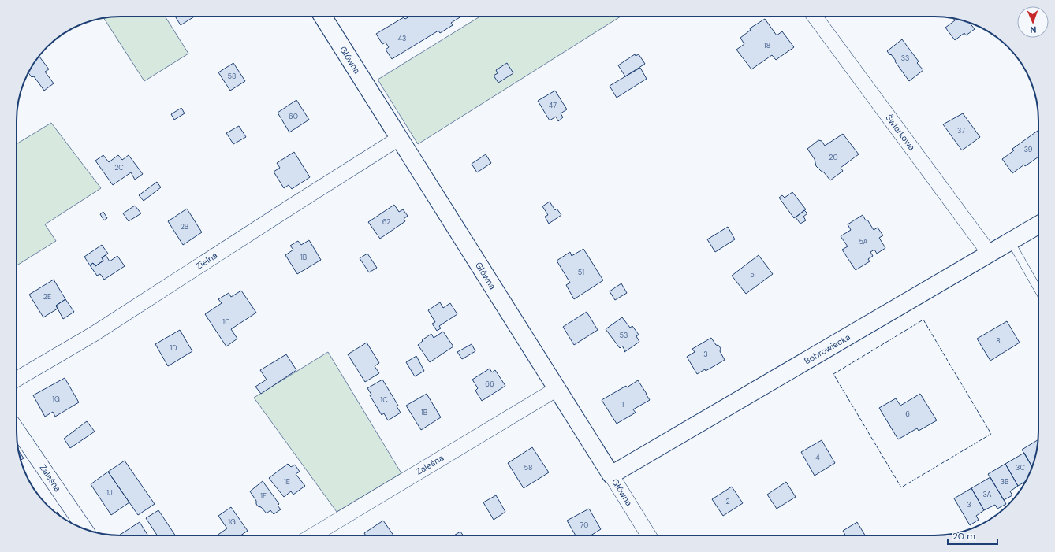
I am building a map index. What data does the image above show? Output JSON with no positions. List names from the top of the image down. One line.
{"streets":{"street":["Główna","Świerkowa","Zielna","Bobrowiecka","Zaleśna"]},"crossings":[["Główna","Zielna"],["Główna","Bobrowiecka"],["Główna","Zaleśna"],["Świerkowa","Bobrowiecka"]],"house_numbers":["43","18","33","58","47","60","37","39","20","2C","62","2B","5A","1B","51","5","2E","1C","53","8","1D","3","66","1G","1C","1","1B","6","4","58","3C","1E","3B","1J","3A","1F","2","3","1G","70"],"scale_bar":"20 m","north":"bottom"}
